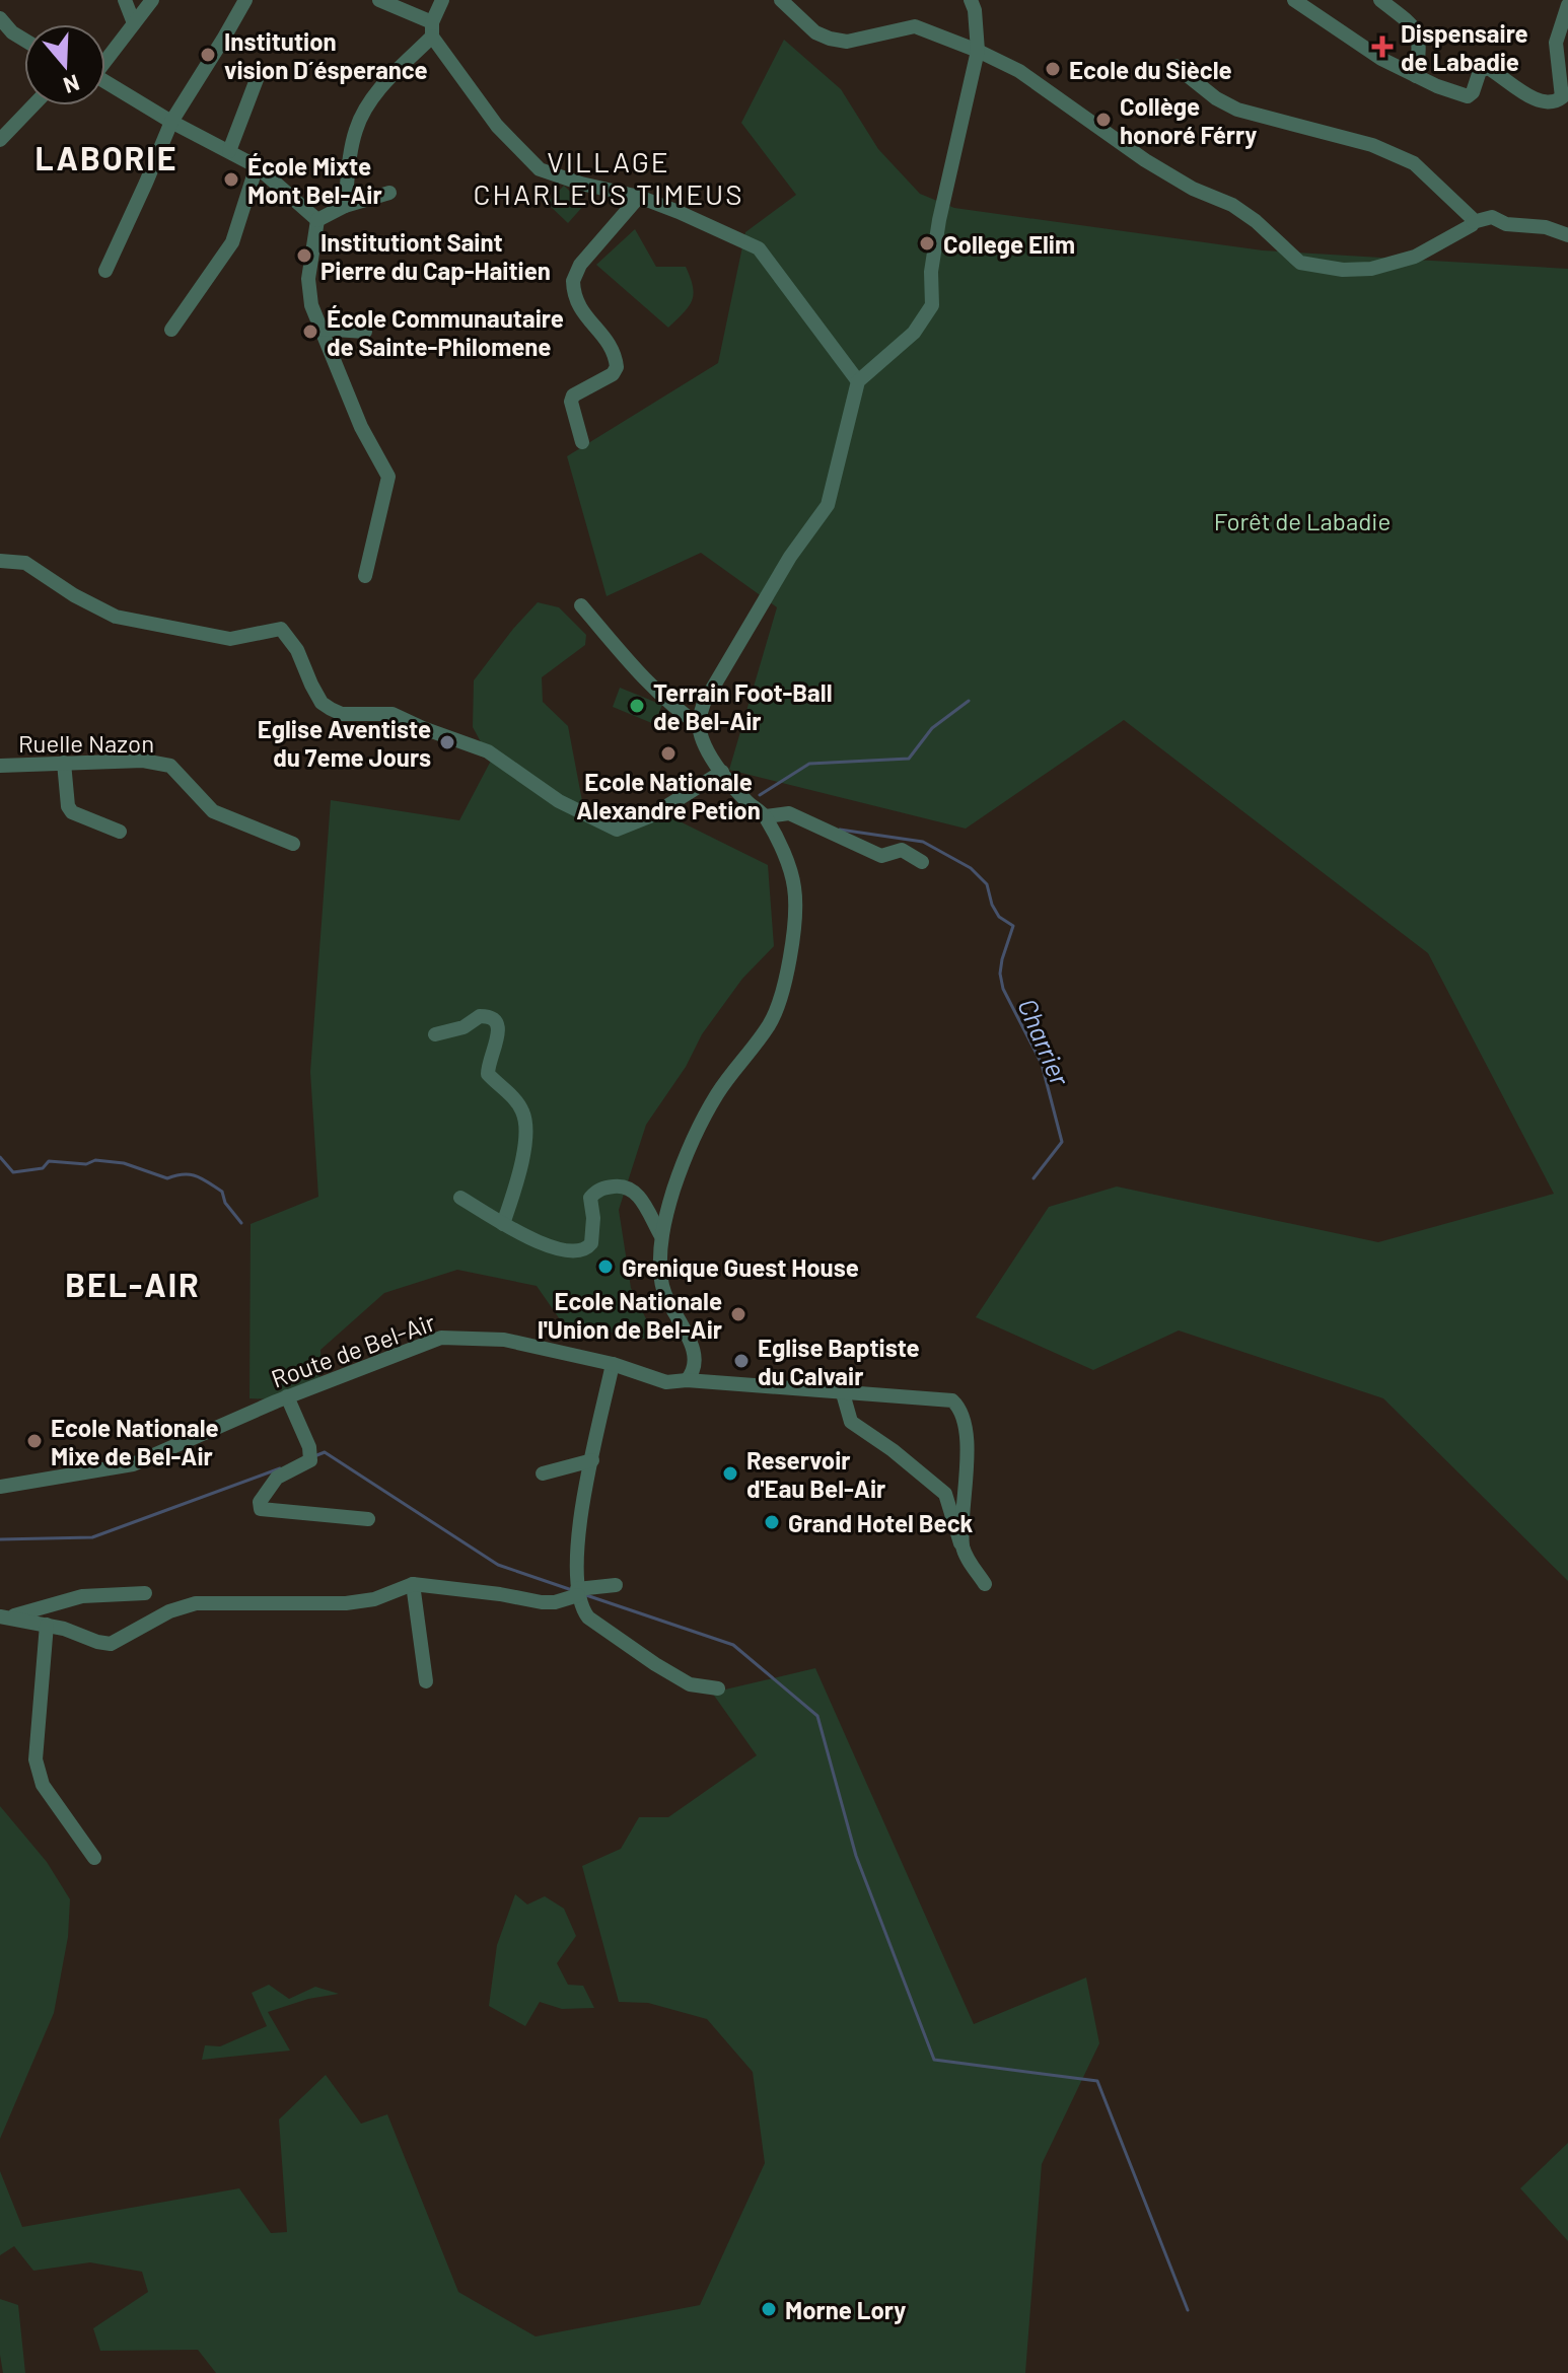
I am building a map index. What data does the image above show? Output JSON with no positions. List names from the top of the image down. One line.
{"streets":{"street":["Ruelle Nazon","Route de Bel-Air"]},"districts":["LABORIE","VILLAGE CHARLEUS TIMEUS","BEL-AIR"],"water":["Charrier"],"parks":["Forêt de Labadie"],"places":{"health":["Dispensaire de Labadie"],"other":["Institution vision D´ésperance","Ecole du Siècle","Collège honoré Férry","École Mixte Mont Bel-Air","College Elim","Institutiont Saint Pierre du Cap-Haitien","École Communautaire de Sainte-Philomene","Terrain Foot-Ball de Bel-Air","Eglise Aventiste du 7eme Jours","Ecole Nationale Alexandre Petion","Grenique Guest House","Ecole Nationale l'Union de Bel-Air","Eglise Baptiste du Calvair","Ecole Nationale Mixe de Bel-Air","Reservoir d'Eau Bel-Air","Grand Hotel Beck","Morne Lory"]},"north":"bottom"}
